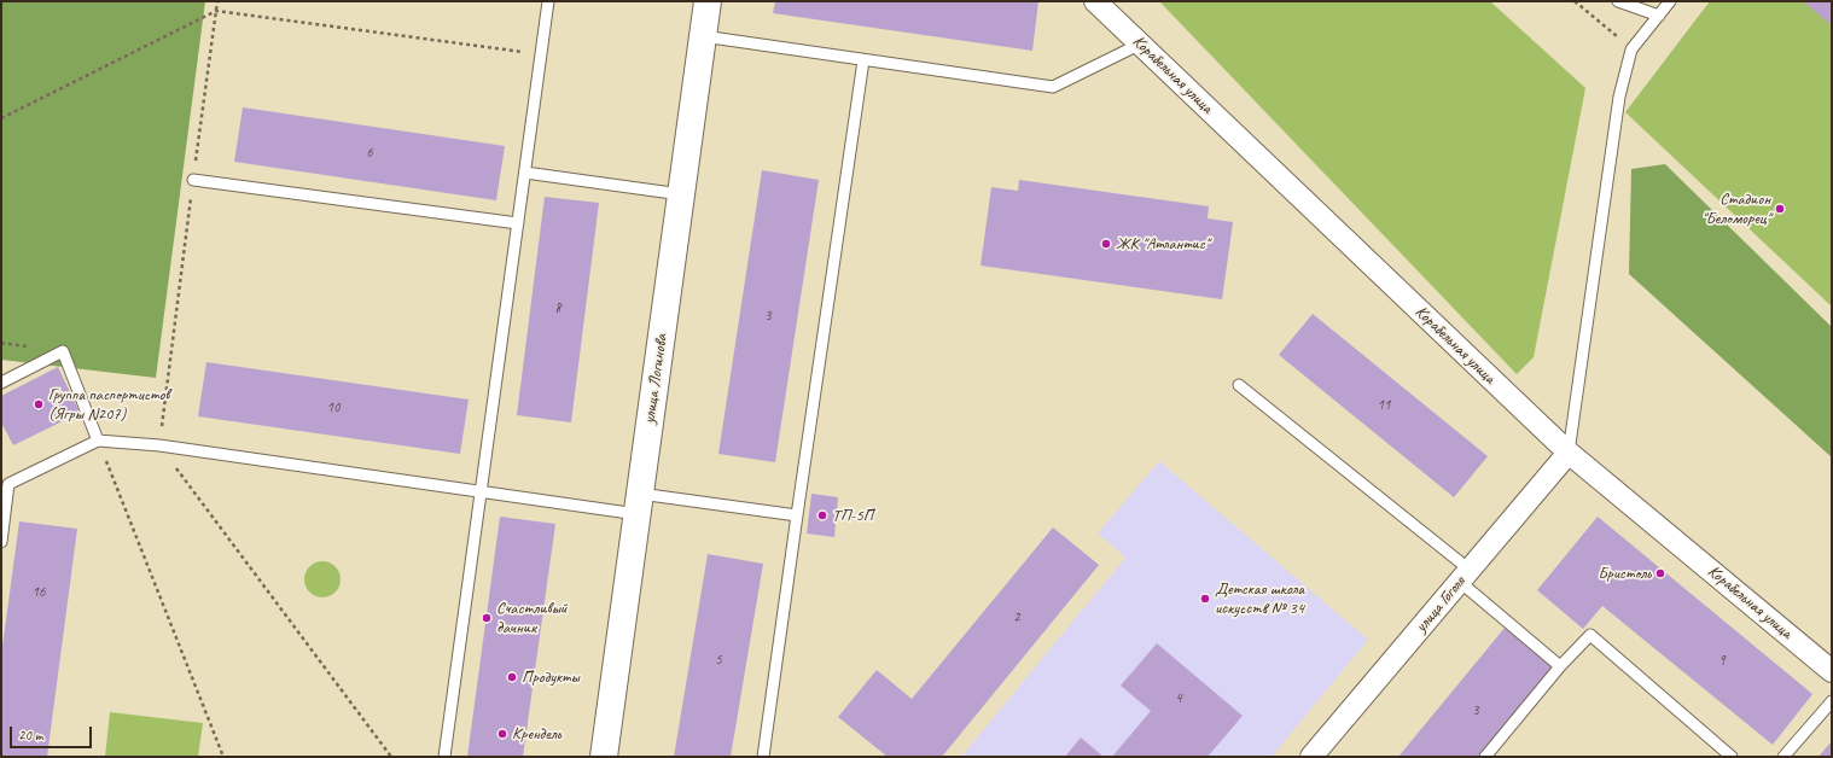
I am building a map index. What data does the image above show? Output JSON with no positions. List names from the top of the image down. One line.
{"streets":{"main road":["улица Логинова"],"street":["Корабельная улица","улица Гоголя"]},"crossings":[["Корабельная улица","улица Гоголя"]],"places":["Стадион \"Беломорец\"","ЖК \"Атлантис\"","Группа паспортистов (Ягры N207)","ТП-5П","Бристоль","Детская школа искусств № 34","Счастливый дачник","Продукты","Крендель"],"house_numbers":["6","8","3","11","10","16","2","5","9","4","3"],"scale_bar":"20 m"}
